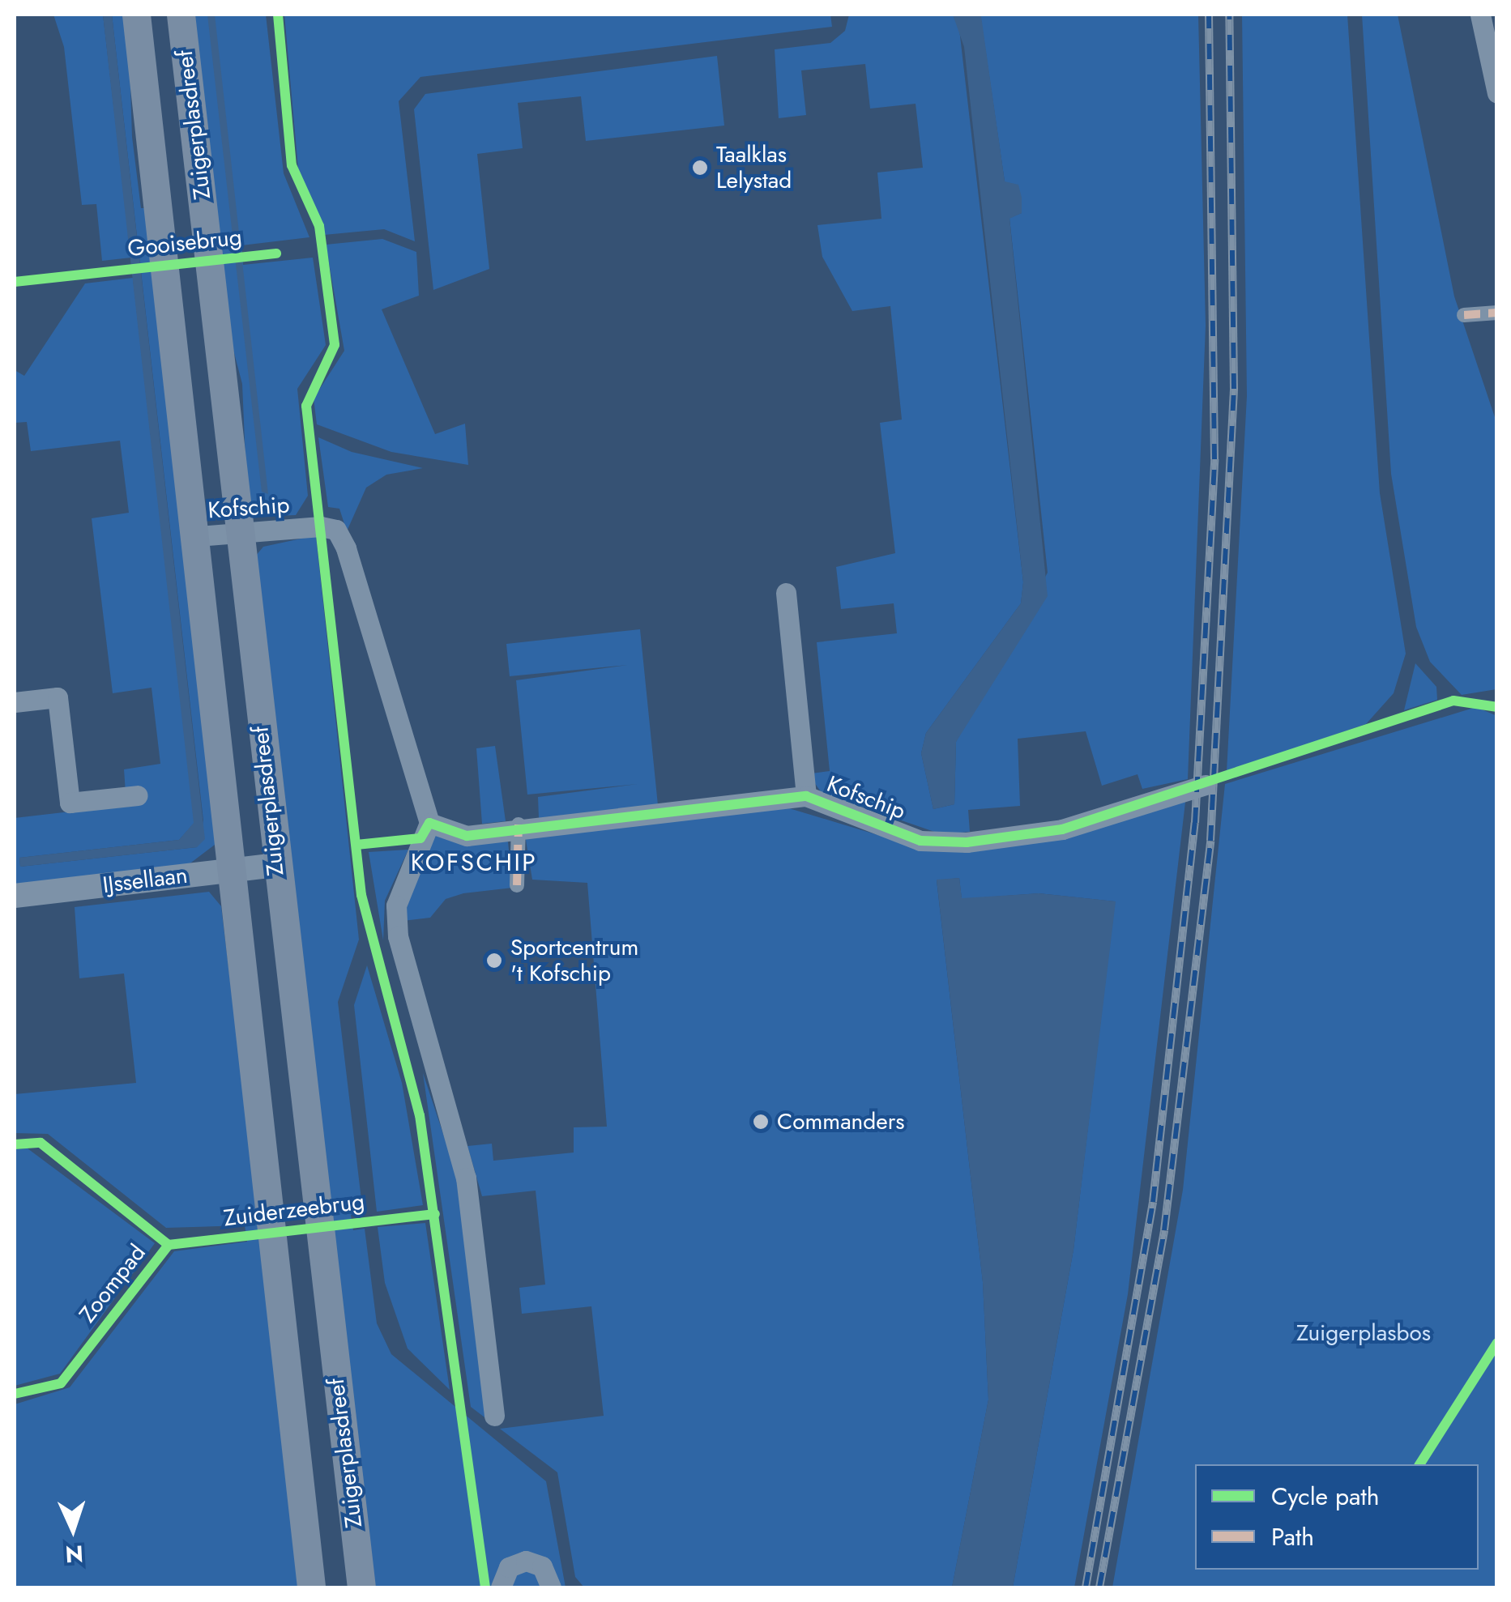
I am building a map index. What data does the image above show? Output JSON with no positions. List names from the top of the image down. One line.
{"streets":{"main road":["Zuigerplasdreef"],"street":["Kofschip","IJssellaan"],"cycle path":["Gooisebrug","Zuiderzeebrug","Zoompad"]},"crossings":[["Zuigerplasdreef","Kofschip"],["Zuigerplasdreef","IJssellaan"]],"districts":["KOFSCHIP"],"parks":["Zuigerplasbos"],"places":["Taalklas Lelystad","Sportcentrum 't Kofschip","Commanders"],"legend":["Cycle path","Path"],"north":"bottom"}
